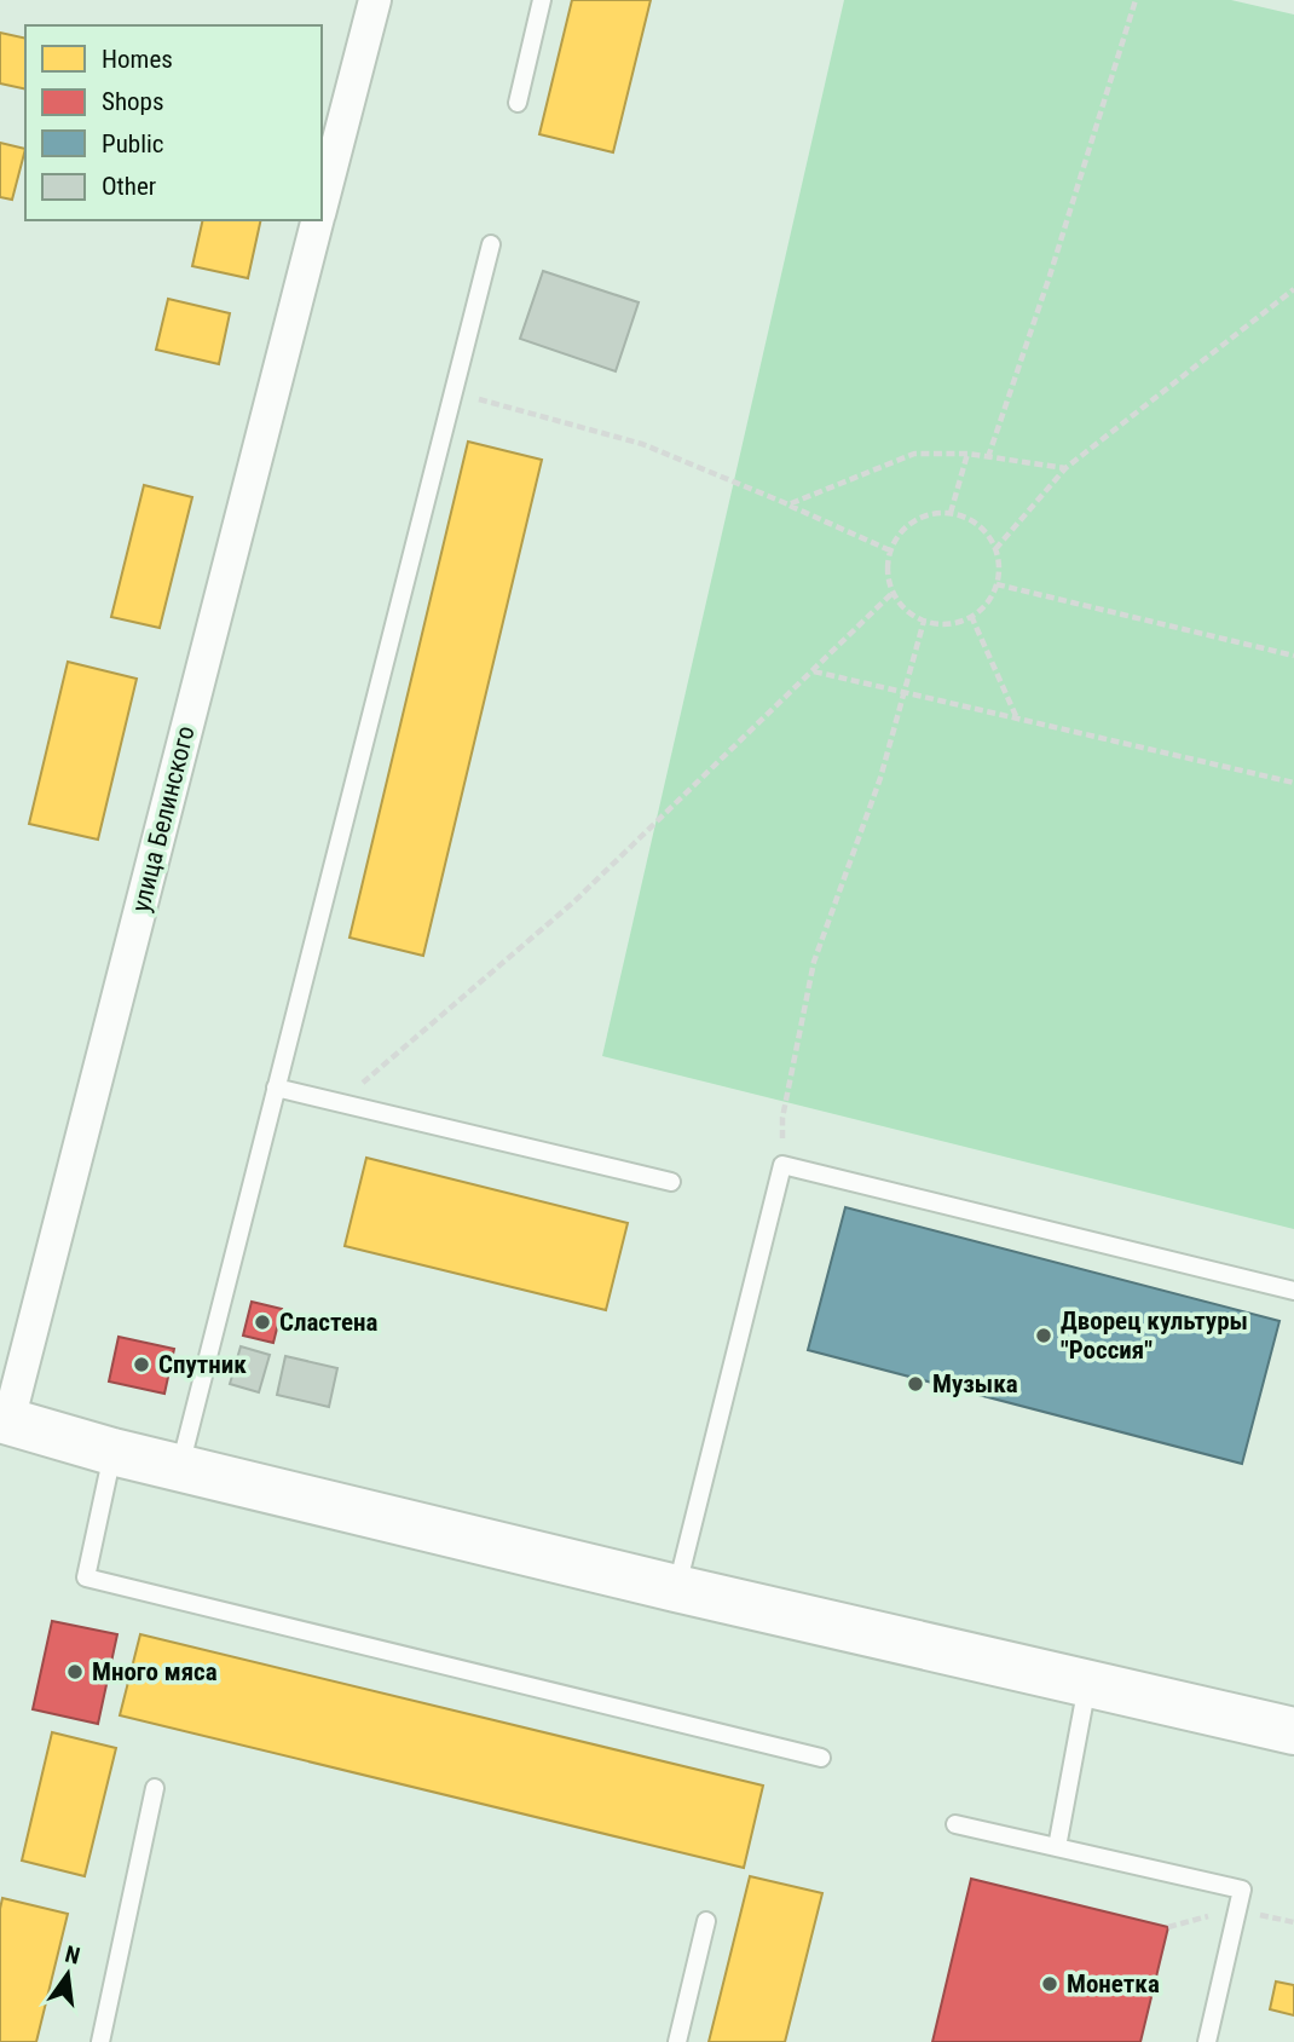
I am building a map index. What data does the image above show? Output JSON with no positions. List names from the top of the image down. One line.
{"streets":{"street":["улица Белинского"]},"places":["Сластена","Дворец культуры \"Россия\"","Спутник","Музыка","Много мяса","Монетка"],"legend":["Homes","Shops","Public","Other"],"north":"top"}
